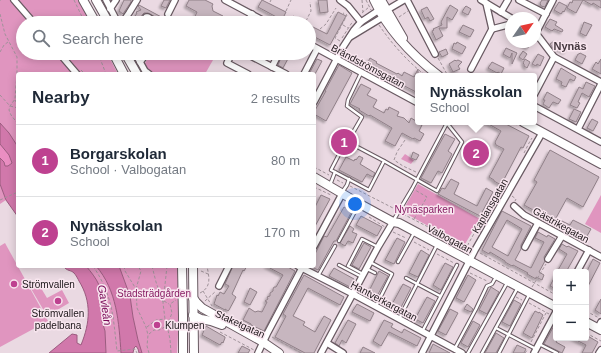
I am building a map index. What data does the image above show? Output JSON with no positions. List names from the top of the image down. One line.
{"streets":{"main road":["Valbogatan","Staketgatan"],"street":["Brändströmsgatan","Kaplansgatan","Gästrikegatan","Hantverkargatan"]},"crossings":[["Kaplansgatan","Valbogatan"],["Kaplansgatan","Hantverkargatan"]],"districts":["Nynäs"],"water":["Gavleån"],"parks":["Nynäsparken","Stadsträdgården"],"places":["Strömvallen","Strömvallen padelbana","Klumpen"],"north":"top right","page":{"search":"Search here","heading":["Nearby","2 results"],"popup":["Nynässkolan","School"],"list":[{"mark":"1","name":"Borgarskolan","note":"School · Valbogatan","value":"80 m"},{"mark":"2","name":"Nynässkolan","note":"School","value":"170 m"}],"pins":["1","2"],"map_buttons":["+","−"]}}
